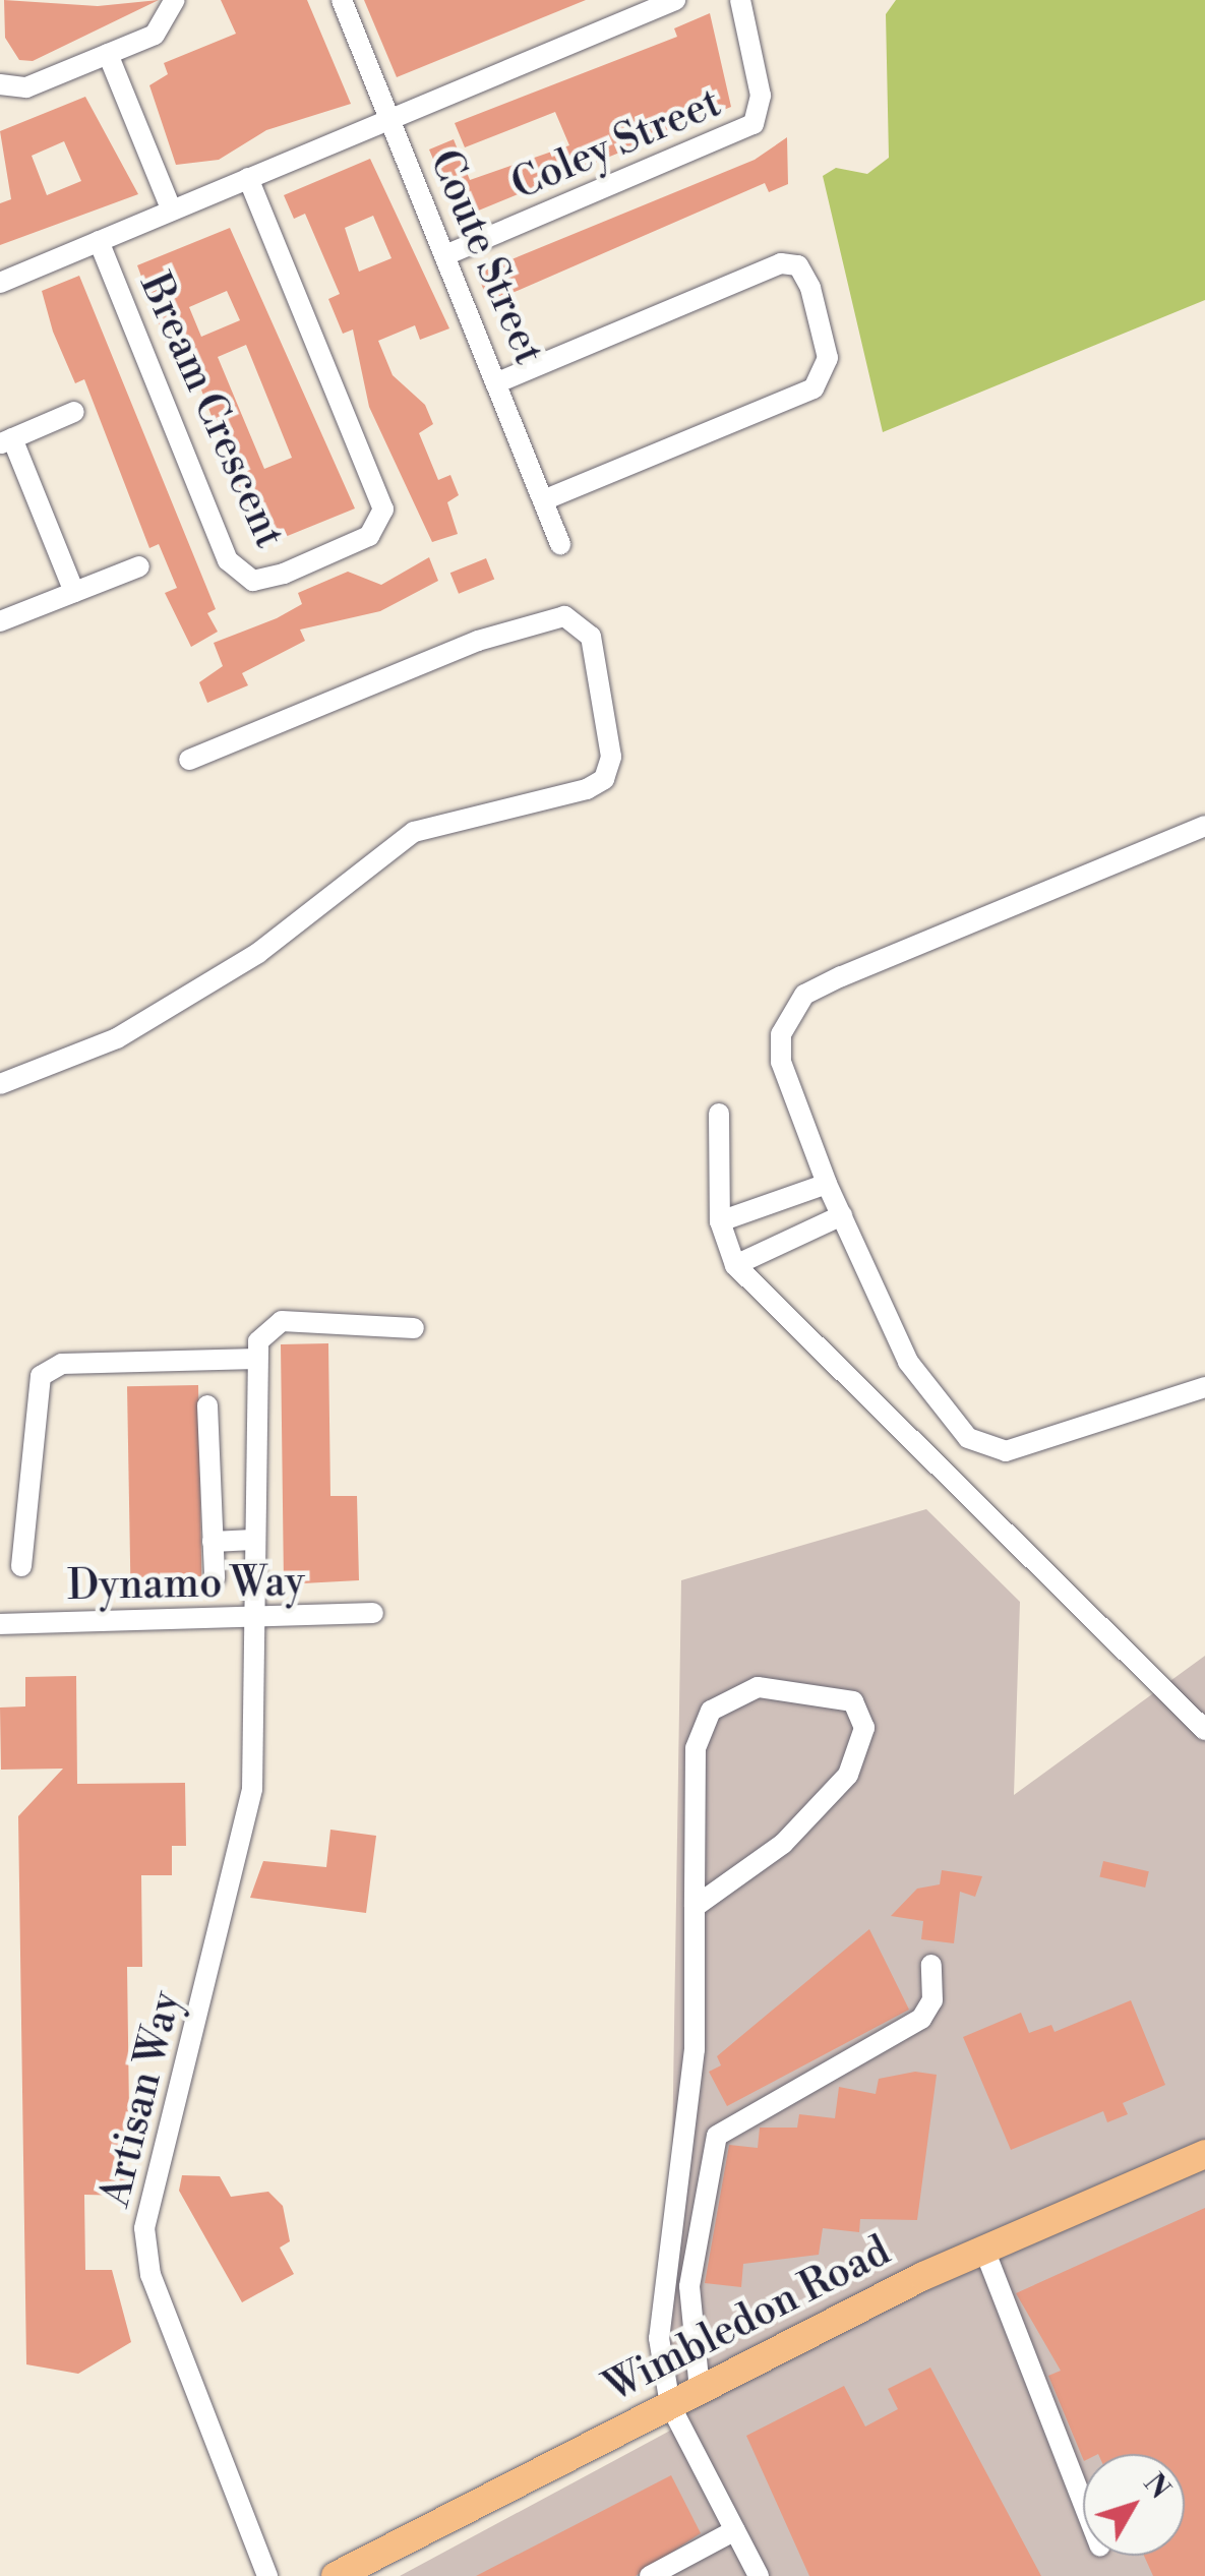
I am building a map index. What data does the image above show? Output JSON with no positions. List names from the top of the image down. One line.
{"streets":{"main road":["Wimbledon Road"],"street":["Coley Street","Coute Street","Bream Crescent","Dynamo Way","Artisan Way"]},"crossings":[["Coley Street","Coute Street"],["Dynamo Way","Artisan Way"]],"north":"top right"}
